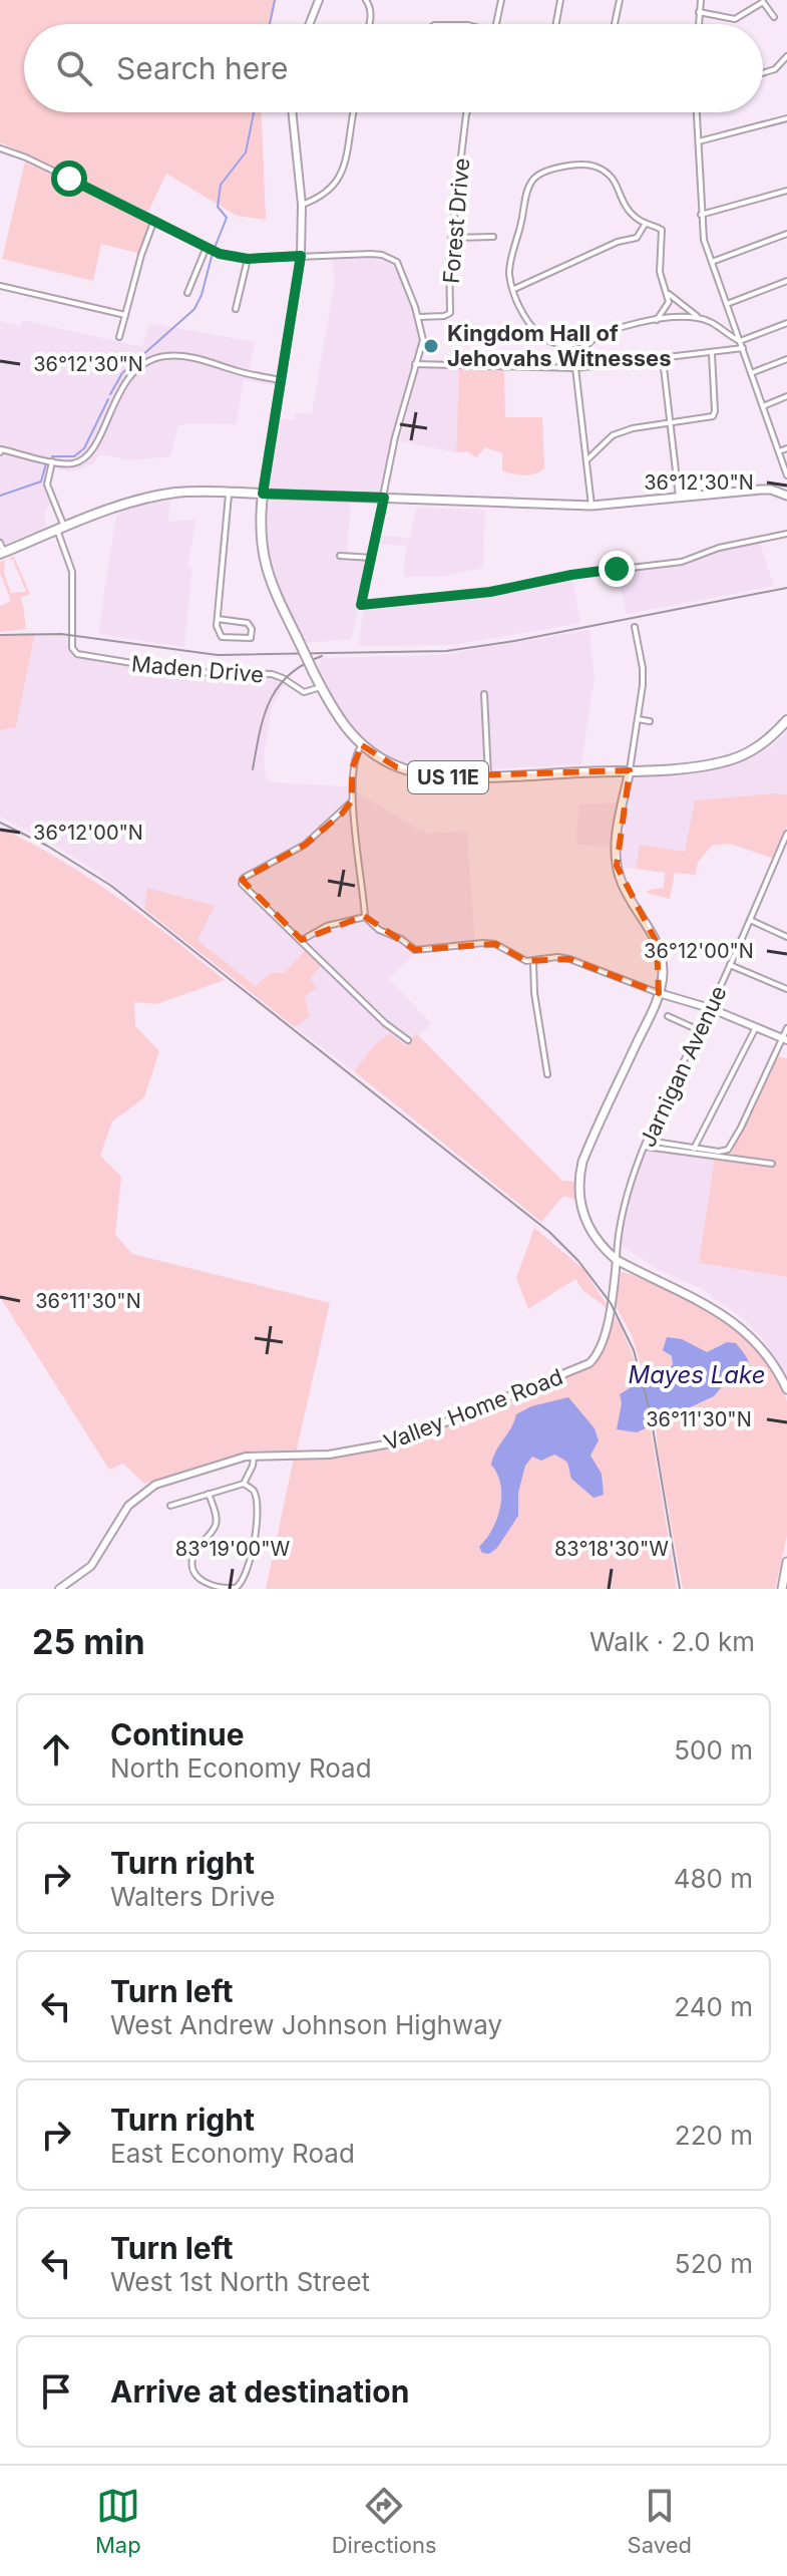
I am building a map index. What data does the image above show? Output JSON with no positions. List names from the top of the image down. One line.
{"streets":{"main road":["US 11E"],"street":["Forest Drive","Maden Drive","Jarnigan Avenue","Valley Home Road"]},"crossings":[["Maden Drive","US 11E"],["Jarnigan Avenue","Valley Home Road"]],"water":["Mayes Lake"],"places":["Kingdom Hall of Jehovahs Witnesses"],"page":{"search":"Search here","heading":["25 min","Walk · 2.0 km"],"list":[["Continue","North Economy Road","500 m"],["Turn right","Walters Drive","480 m"],["Turn left","West Andrew Johnson Highway","240 m"],["Turn right","East Economy Road","220 m"],["Turn left","West 1st North Street","520 m"],"Arrive at destination"],"nav":["Map","Directions","Saved"]},"coordinates":["36°12'30\"N","36°12'00\"N","36°11'30\"N","83°19'00\"W","83°18'30\"W"]}
